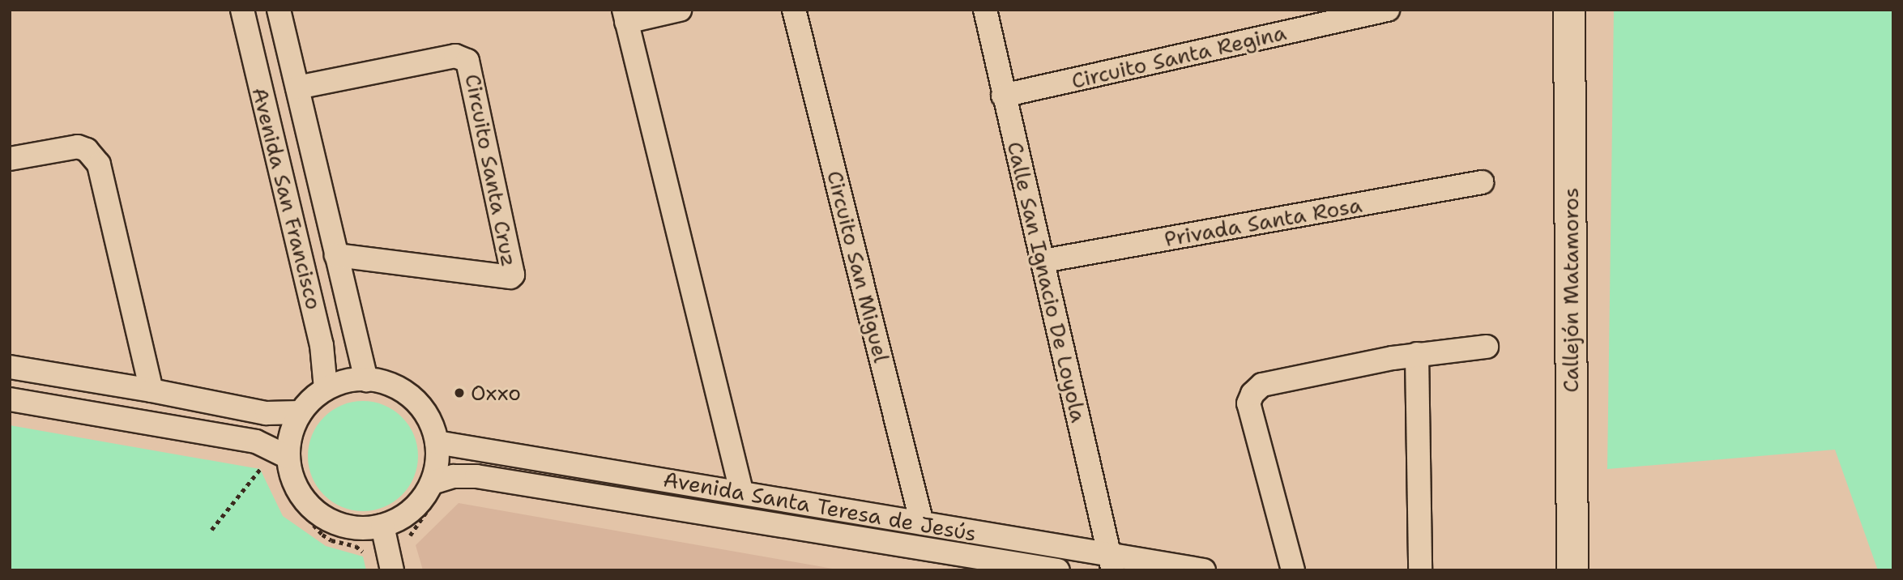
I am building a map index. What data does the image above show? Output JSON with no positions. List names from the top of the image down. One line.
{"streets":{"street":["Circuito Santa Regina","Circuito Santa Cruz","Avenida San Francisco","Privada Santa Rosa","Circuito San Miguel","Calle San Ignacio De Loyola","Callejón Matamoros","Avenida Santa Teresa de Jesús"]},"crossings":[["Circuito Santa Regina","Calle San Ignacio De Loyola"],["Circuito Santa Cruz","Avenida San Francisco"],["Avenida San Francisco","Avenida Santa Teresa de Jesús"],["Privada Santa Rosa","Calle San Ignacio De Loyola"],["Circuito San Miguel","Avenida Santa Teresa de Jesús"],["Calle San Ignacio De Loyola","Avenida Santa Teresa de Jesús"]],"places":["Oxxo"]}
